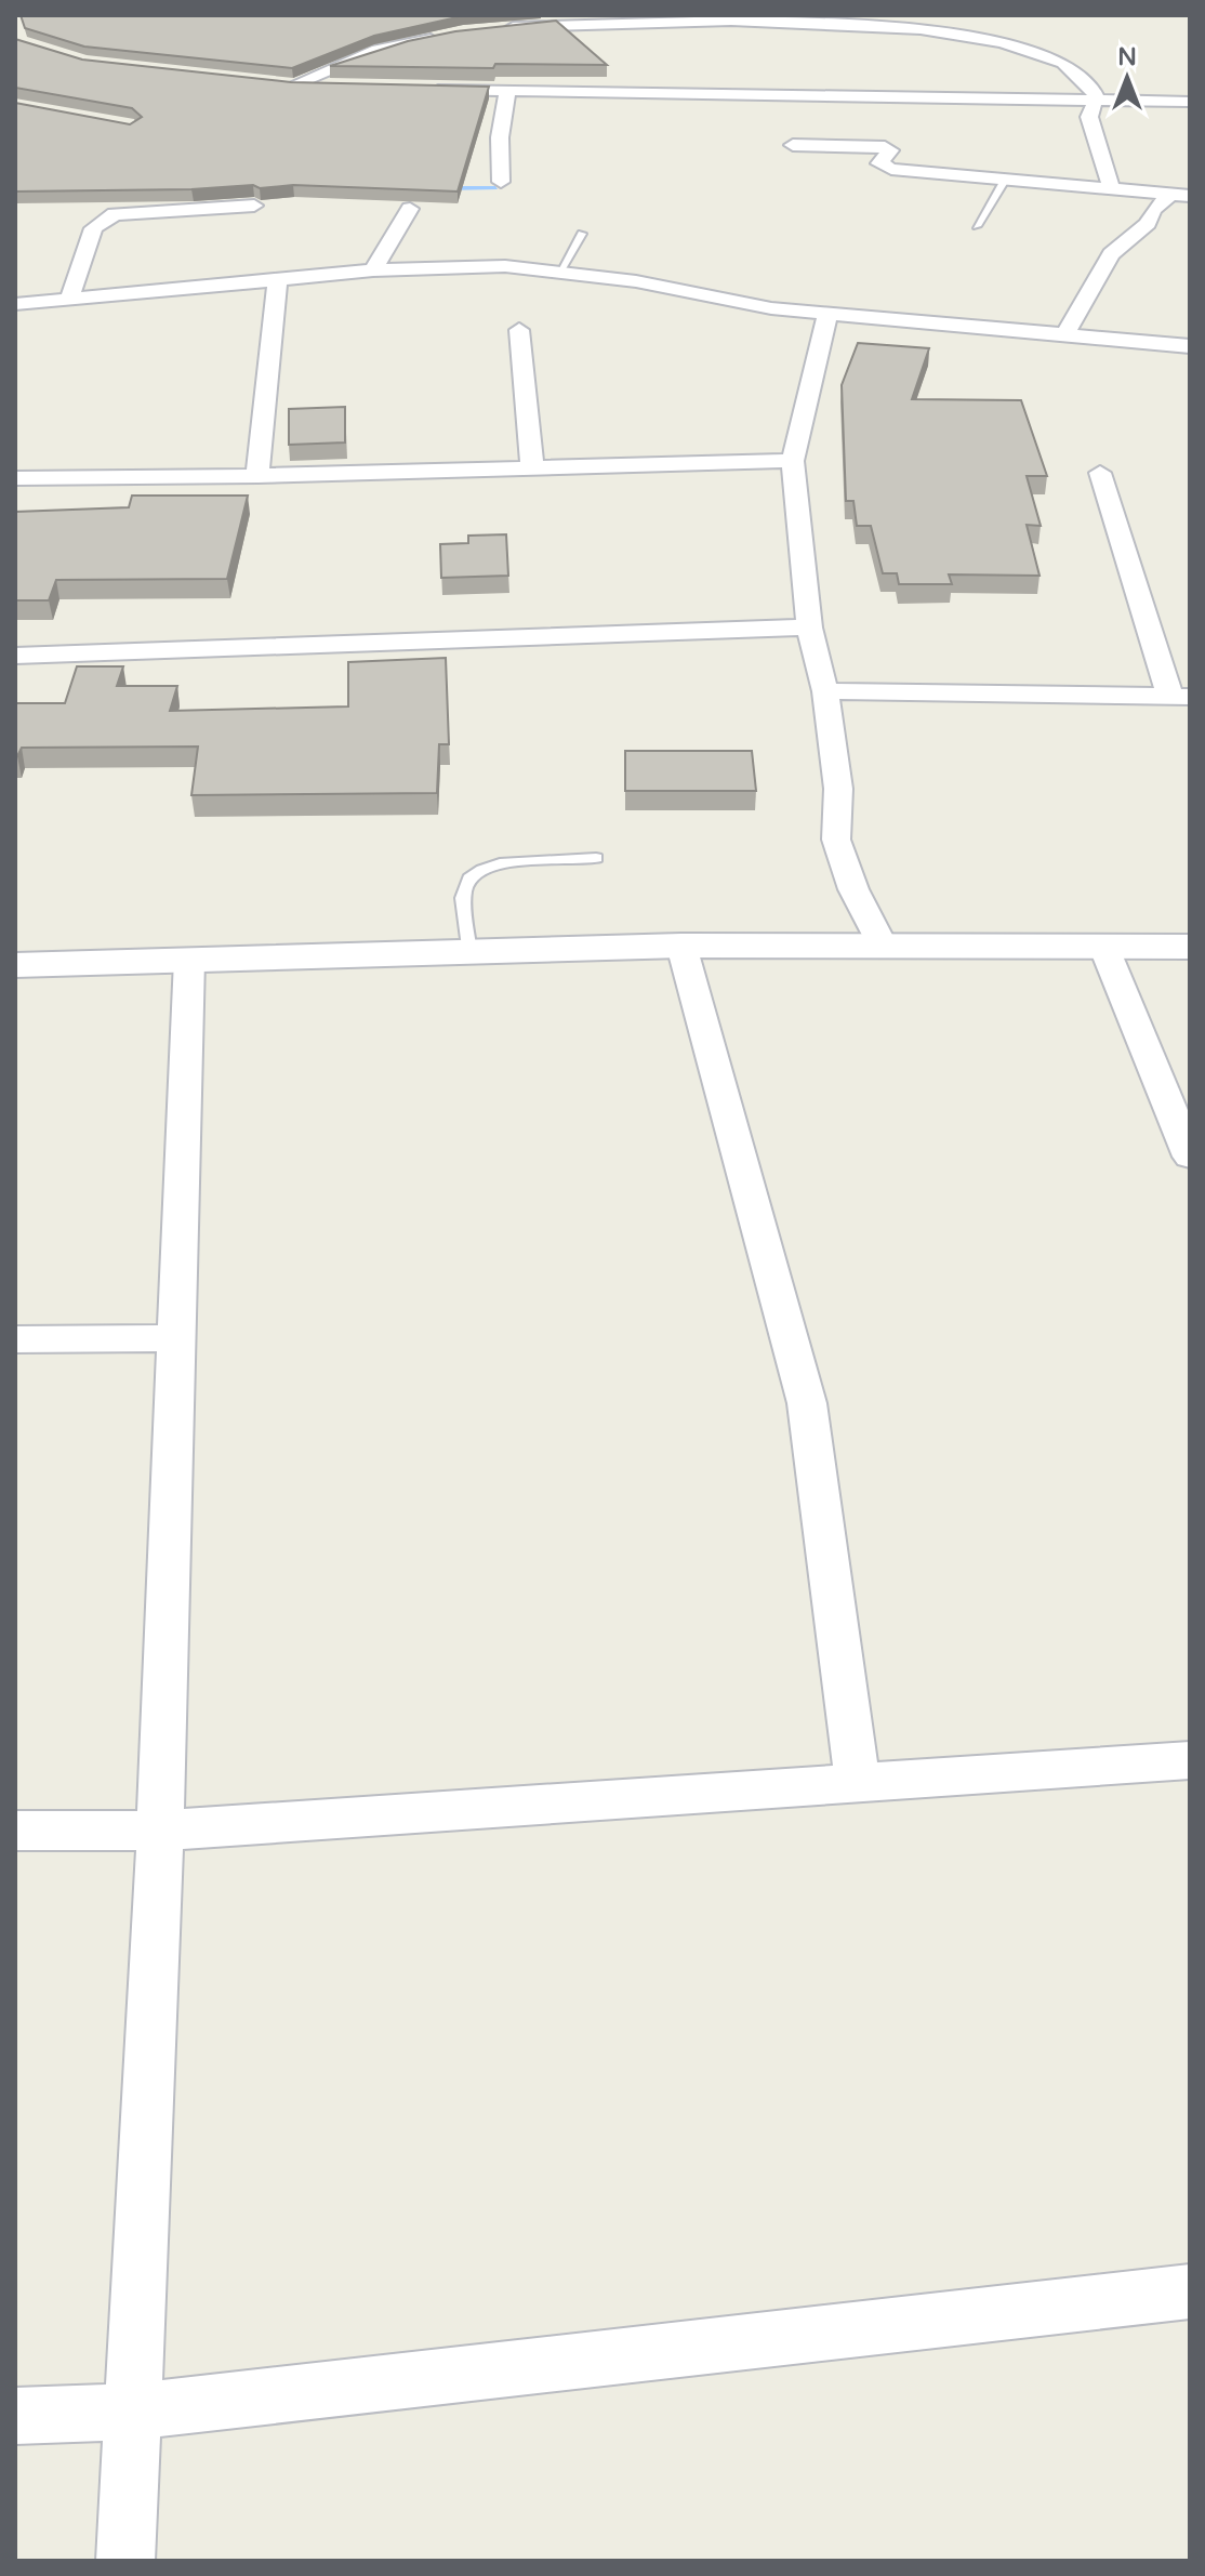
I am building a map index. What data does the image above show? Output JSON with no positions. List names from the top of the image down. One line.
{"north":"top"}
